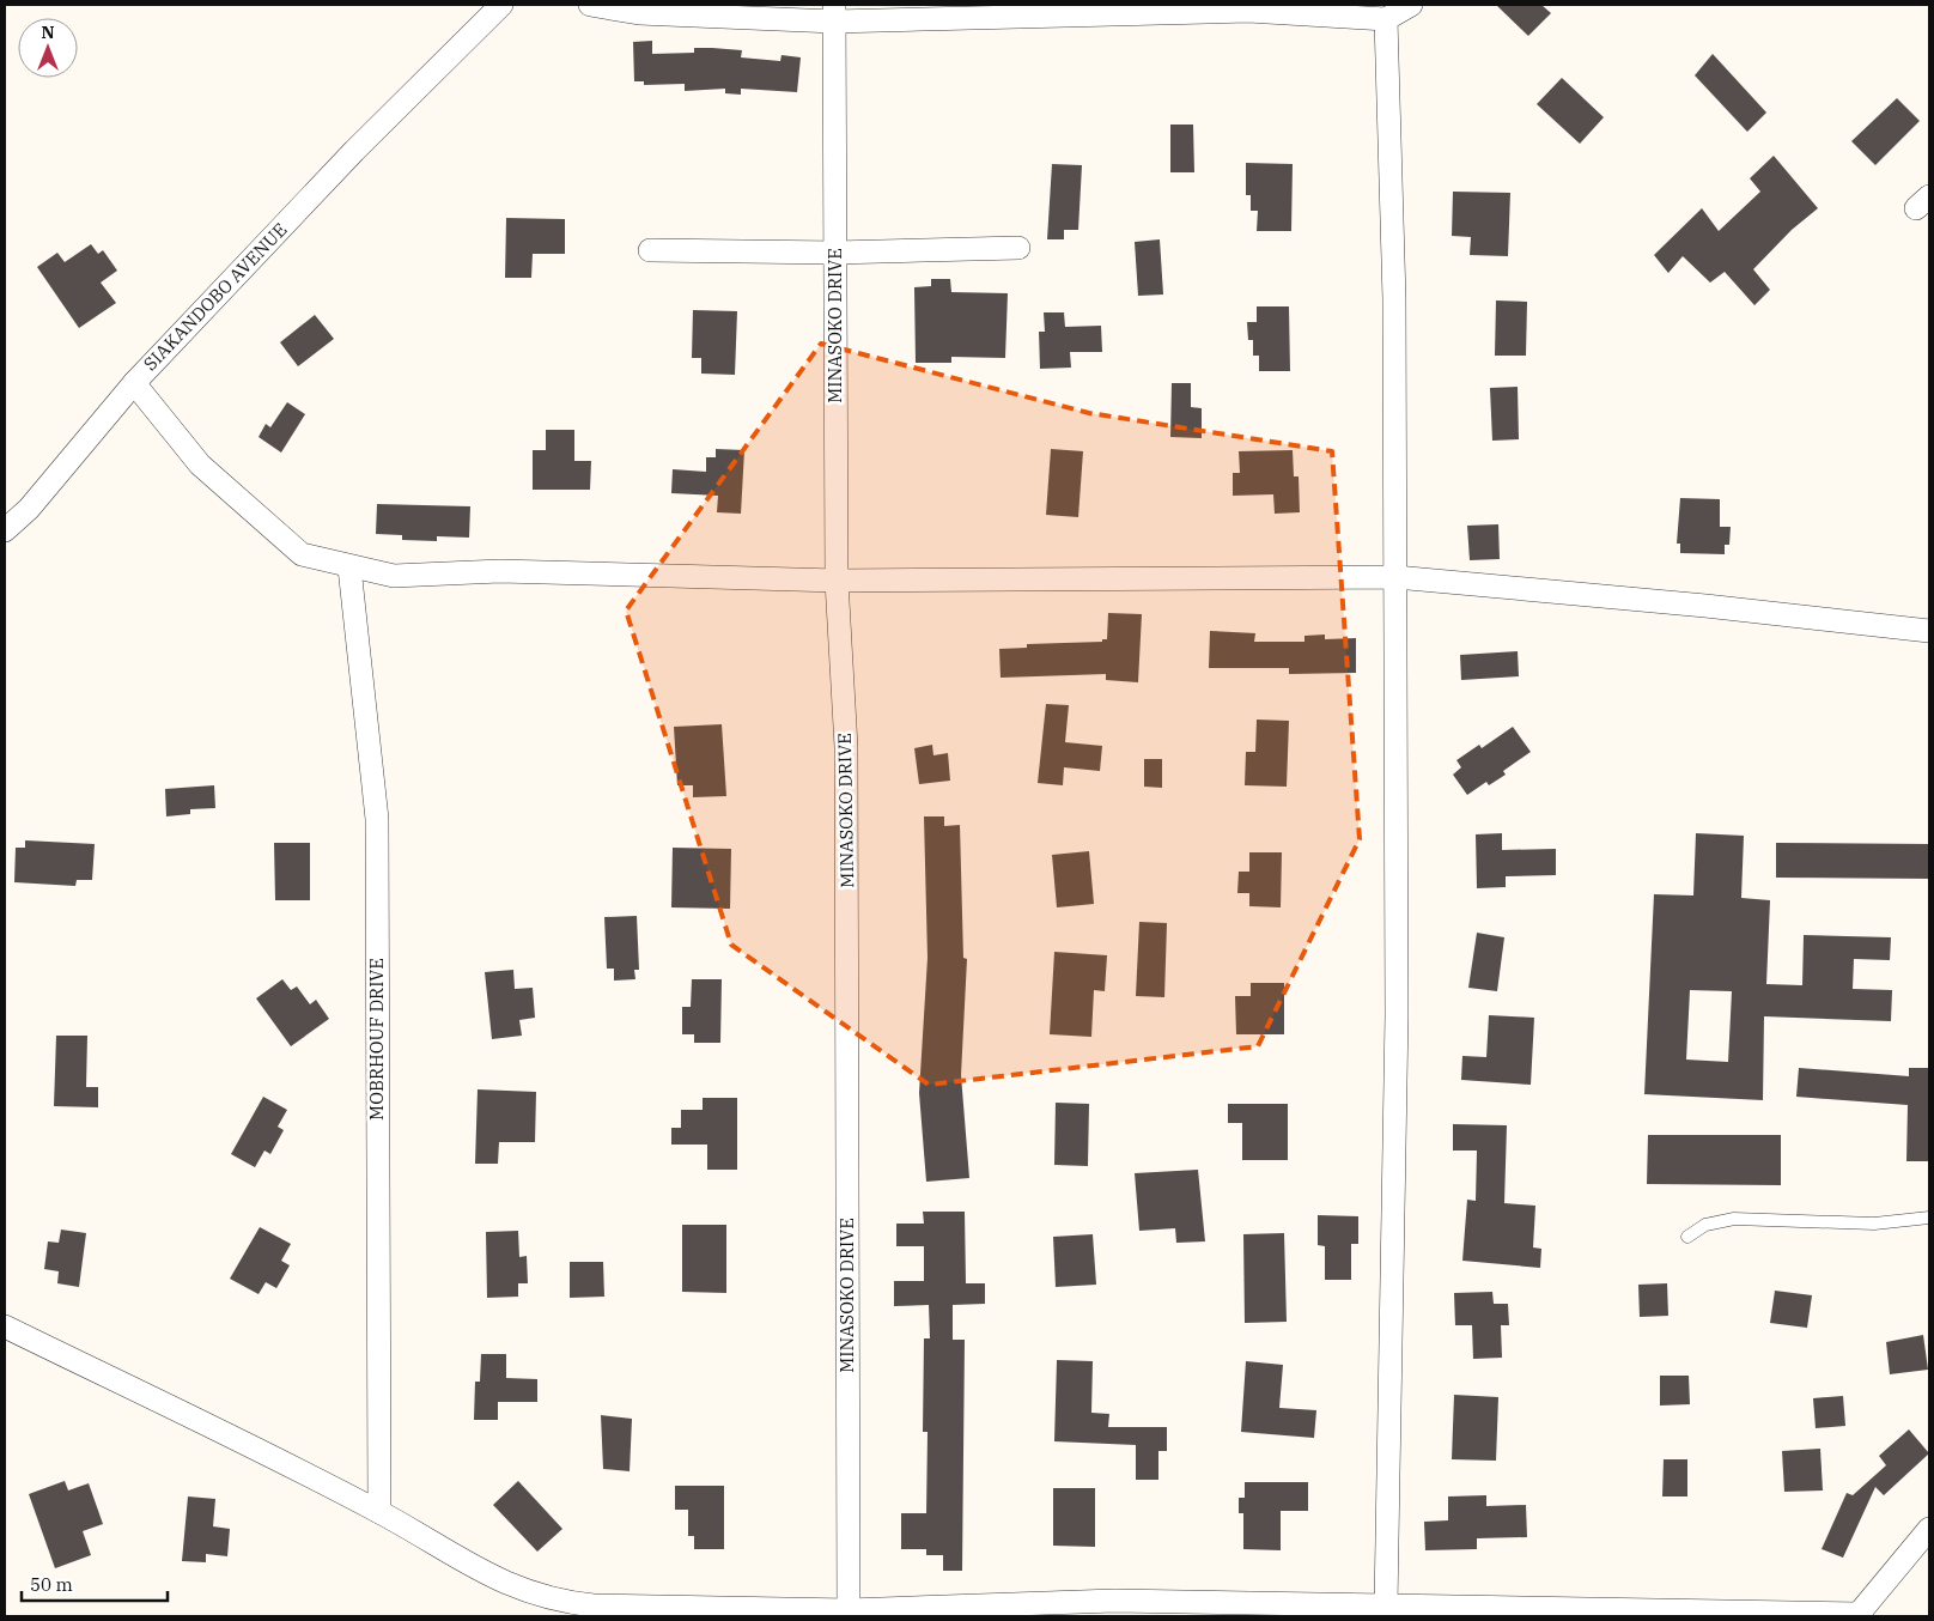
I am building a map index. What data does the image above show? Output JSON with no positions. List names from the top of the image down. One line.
{"streets":{"street":["SIAKANDOBO AVENUE","MINASOKO DRIVE","MOBRHOUF DRIVE"]},"crossings":[["SIAKANDOBO AVENUE","MINASOKO DRIVE"],["SIAKANDOBO AVENUE","MOBRHOUF DRIVE"]],"scale_bar":"50 m","north":"top"}
